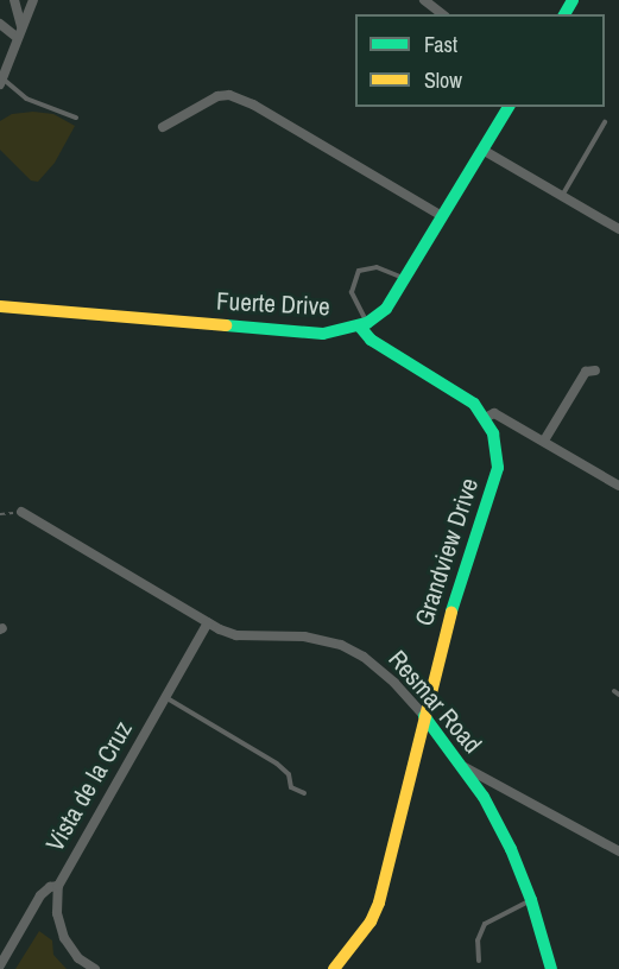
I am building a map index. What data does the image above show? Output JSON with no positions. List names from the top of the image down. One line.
{"streets":{"street":["Fuerte Drive","Grandview Drive","Resmar Road","Vista de la Cruz"]},"crossings":[["Fuerte Drive","Grandview Drive"],["Grandview Drive","Resmar Road"],["Resmar Road","Vista de la Cruz"]],"legend":["Fast","Slow"]}
